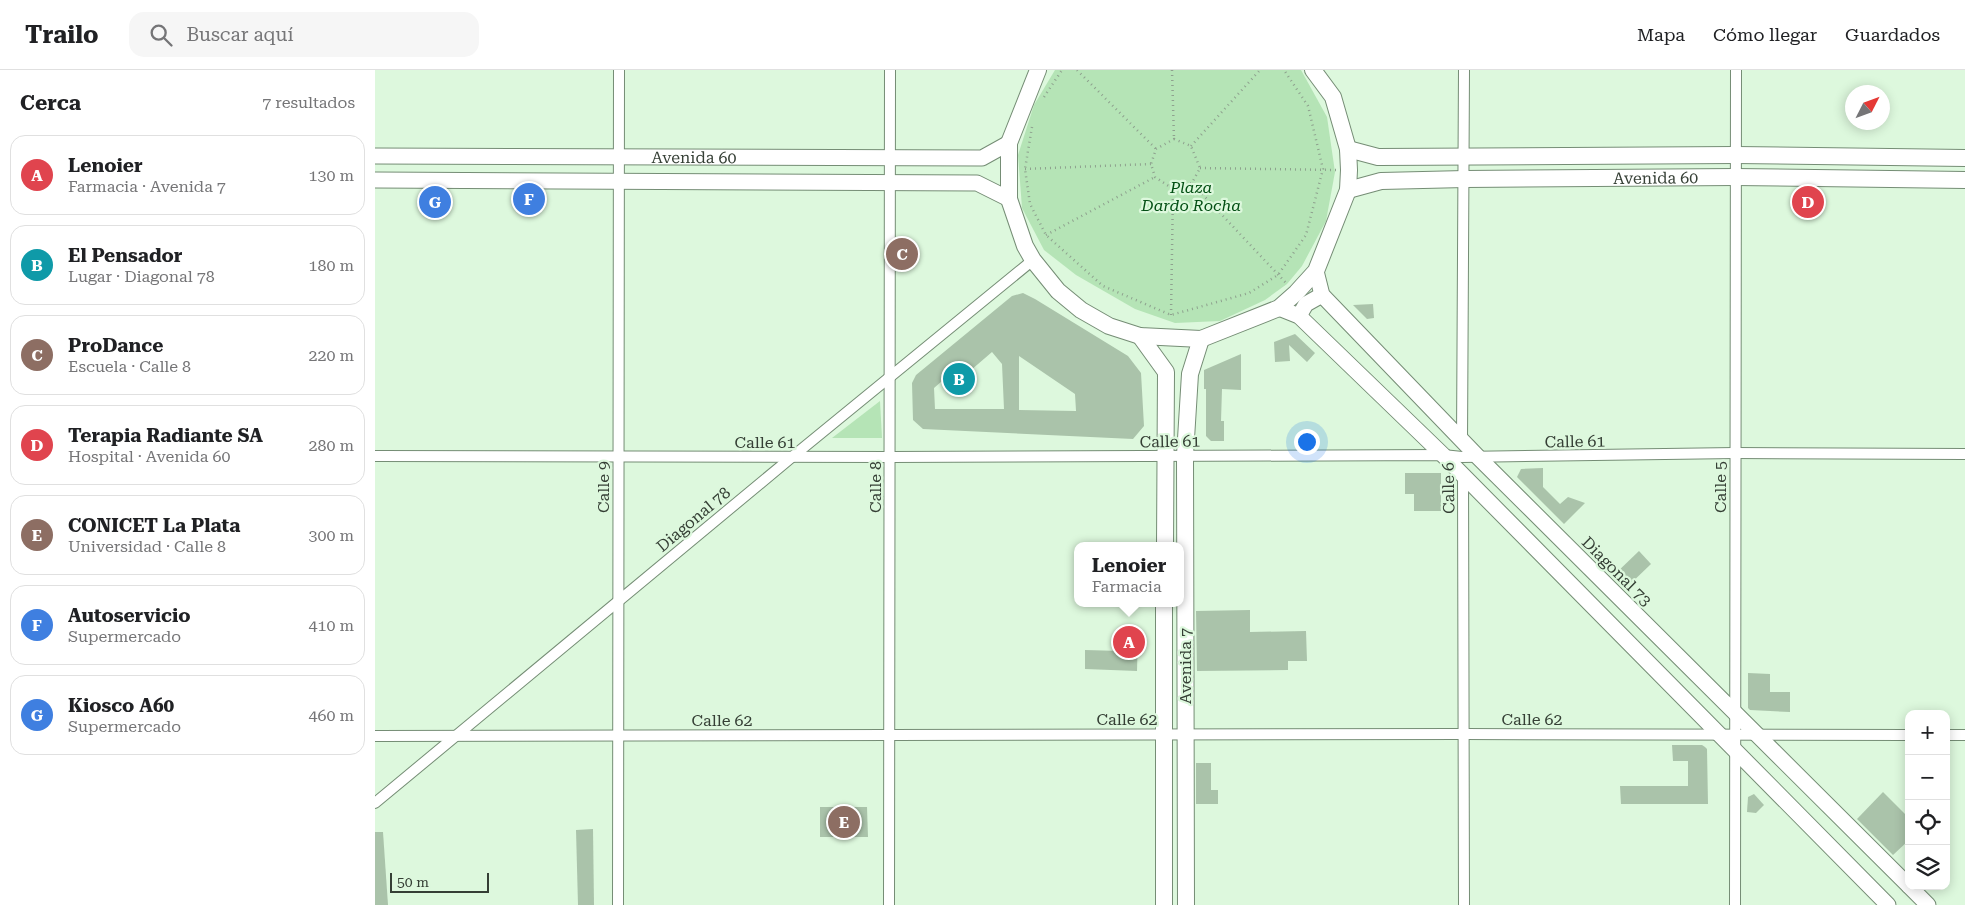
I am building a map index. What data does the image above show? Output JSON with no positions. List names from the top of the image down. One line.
{"streets":{"main road":["Avenida 60","Diagonal 73","Avenida 7"],"street":["Calle 61","Calle 9","Calle 8","Calle 5","Calle 6","Diagonal 78","Calle 62"]},"crossings":[["Avenida 60","Calle 9"],["Avenida 60","Calle 8"],["Avenida 60","Calle 5"],["Avenida 60","Calle 6"],["Calle 61","Calle 9"],["Calle 61","Calle 8"],["Calle 61","Calle 5"],["Calle 61","Calle 6"],["Calle 61","Diagonal 78"],["Calle 61","Diagonal 73"],["Calle 61","Avenida 7"],["Calle 9","Diagonal 78"],["Calle 9","Calle 62"],["Calle 8","Diagonal 78"],["Calle 8","Calle 62"],["Calle 5","Diagonal 73"],["Calle 5","Calle 62"],["Calle 6","Diagonal 73"],["Calle 6","Calle 62"],["Diagonal 78","Calle 62"],["Diagonal 73","Calle 62"],["Avenida 7","Calle 62"]],"parks":["Plaza Dardo Rocha"],"scale_bar":"50 m","north":"top right","page":{"header":"Trailo","search":"Buscar aquí","nav":["Mapa","Cómo llegar","Guardados"],"heading":["Cerca","7 resultados"],"list":[{"mark":"A","name":"Lenoier","note":"Farmacia · Avenida 7","value":"130 m"},{"mark":"B","name":"El Pensador","note":"Lugar · Diagonal 78","value":"180 m"},{"mark":"C","name":"ProDance","note":"Escuela · Calle 8","value":"220 m"},{"mark":"D","name":"Terapia Radiante SA","note":"Hospital · Avenida 60","value":"280 m"},{"mark":"E","name":"CONICET La Plata","note":"Universidad · Calle 8","value":"300 m"},{"mark":"F","name":"Autoservicio","note":"Supermercado","value":"410 m"},{"mark":"G","name":"Kiosco A60","note":"Supermercado","value":"460 m"}],"pins":["F","D","G","C","B","A","E"],"popup":["Lenoier","Farmacia"],"map_buttons":["+","−"],"scale":"50 m"}}
